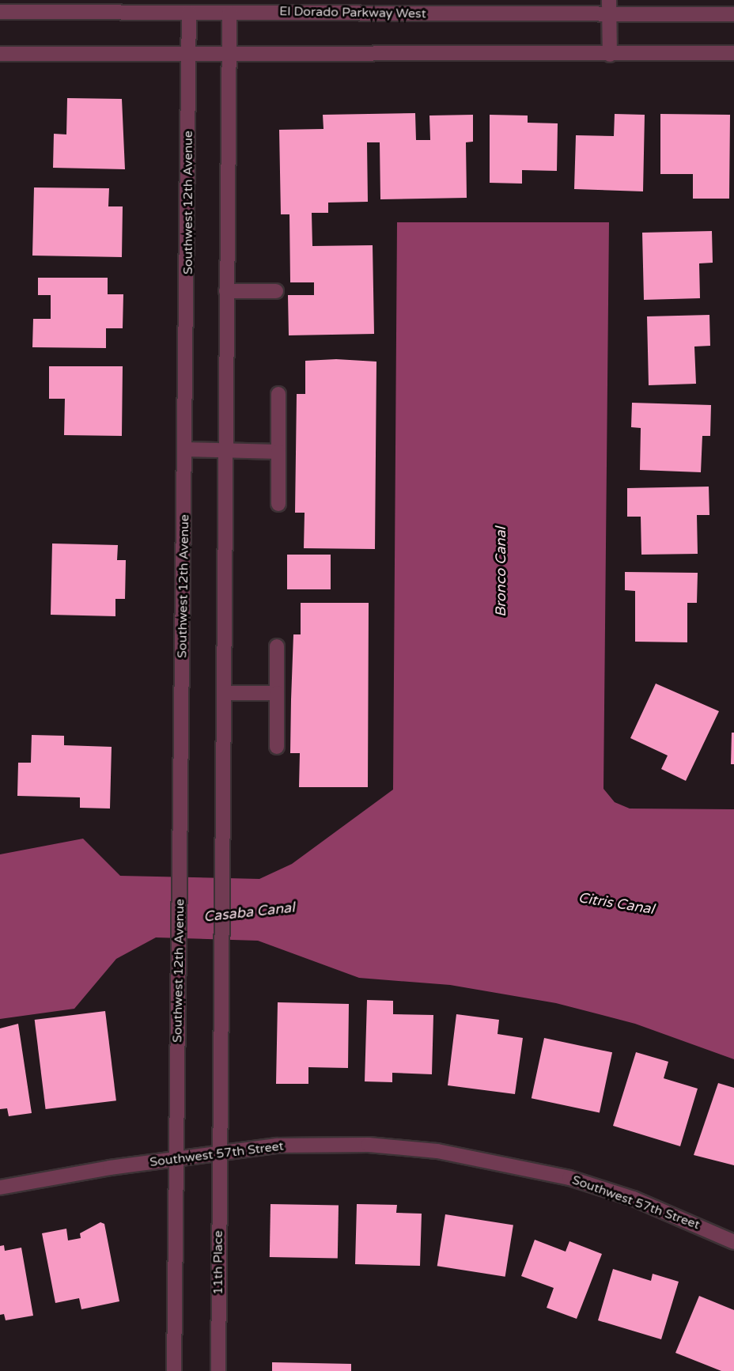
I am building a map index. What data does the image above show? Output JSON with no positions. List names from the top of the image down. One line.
{"streets":{"street":["El Dorado Parkway West","Southwest 12th Avenue","Southwest 57th Street","11th Place"]},"crossings":[["El Dorado Parkway West","Southwest 12th Avenue"],["Southwest 12th Avenue","Southwest 57th Street"],["Southwest 57th Street","11th Place"]],"water":["Bronco Canal","Citris Canal","Casaba Canal"]}
